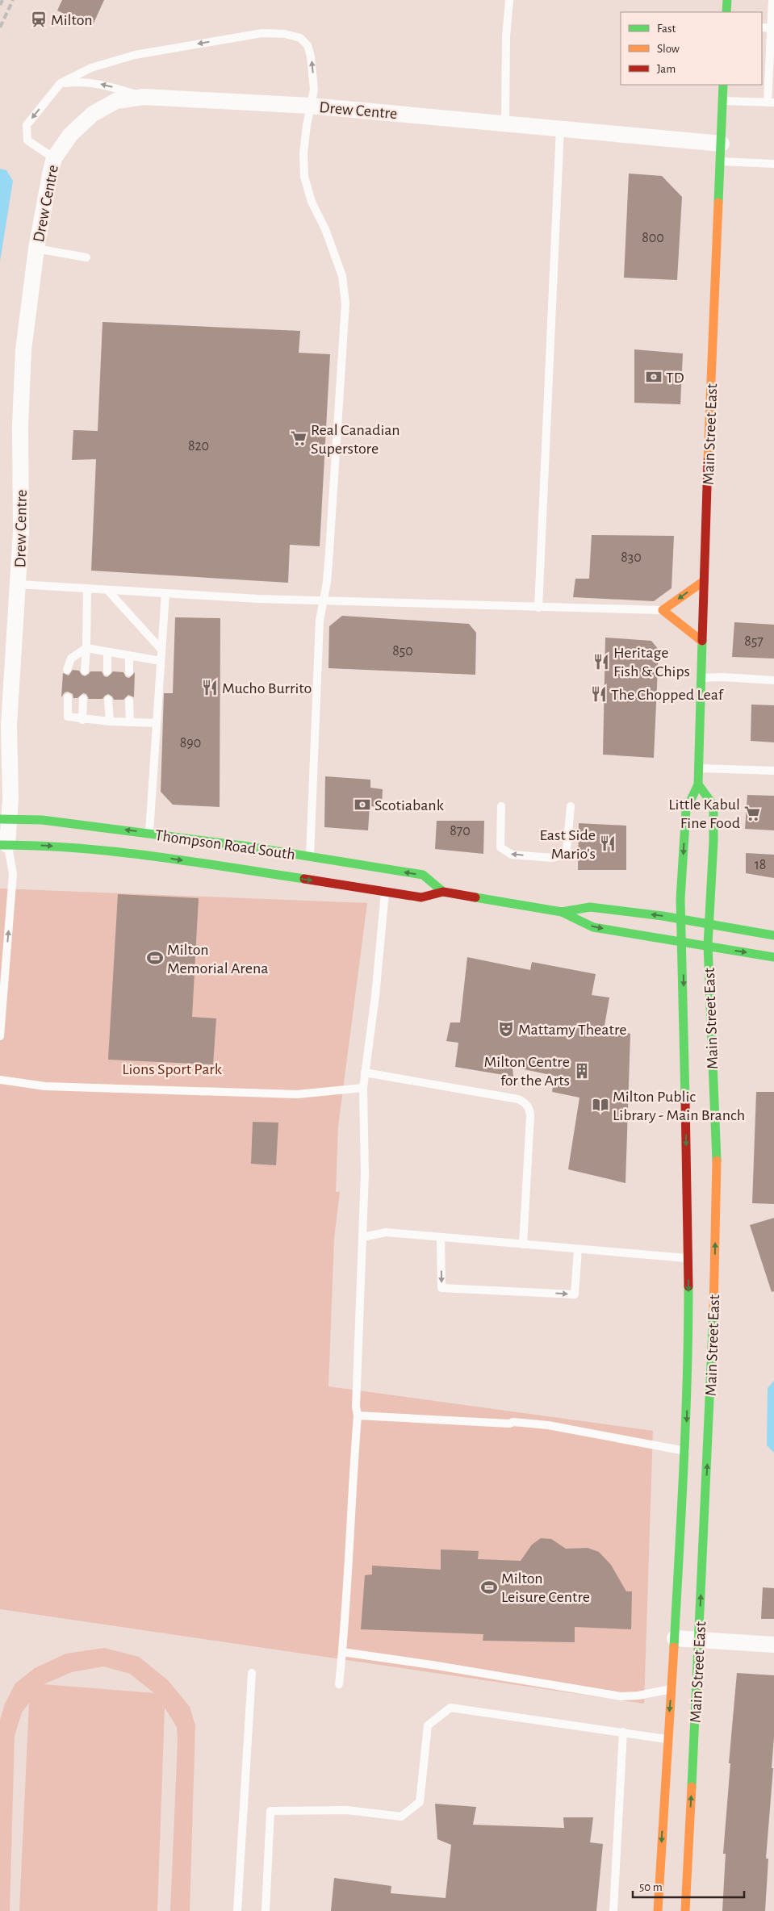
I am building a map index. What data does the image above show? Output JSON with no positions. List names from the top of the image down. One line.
{"streets":{"main road":["Main Street East","Thompson Road South"],"street":["Drew Centre"]},"crossings":[["Drew Centre","Main Street East"],["Drew Centre","Thompson Road South"],["Main Street East","Thompson Road South"]],"parks":["Lions Sport Park"],"places":{"station":["Milton"],"bank":["TD","Scotiabank"],"supermarket":["Real Canadian Superstore","Little Kabul Fine Food"],"restaurant":["Heritage Fish & Chips","Mucho Burrito","The Chopped Leaf","East Side Mario's"],"sports":["Milton Memorial Arena","Milton Leisure Centre"],"theatre":["Mattamy Theatre"],"building":["Milton Centre for the Arts"],"library":["Milton Public Library - Main Branch"]},"house_numbers":["800","820","830","857","850","890","870","18"],"legend":["Fast","Slow","Jam"],"scale_bar":"50 m"}
